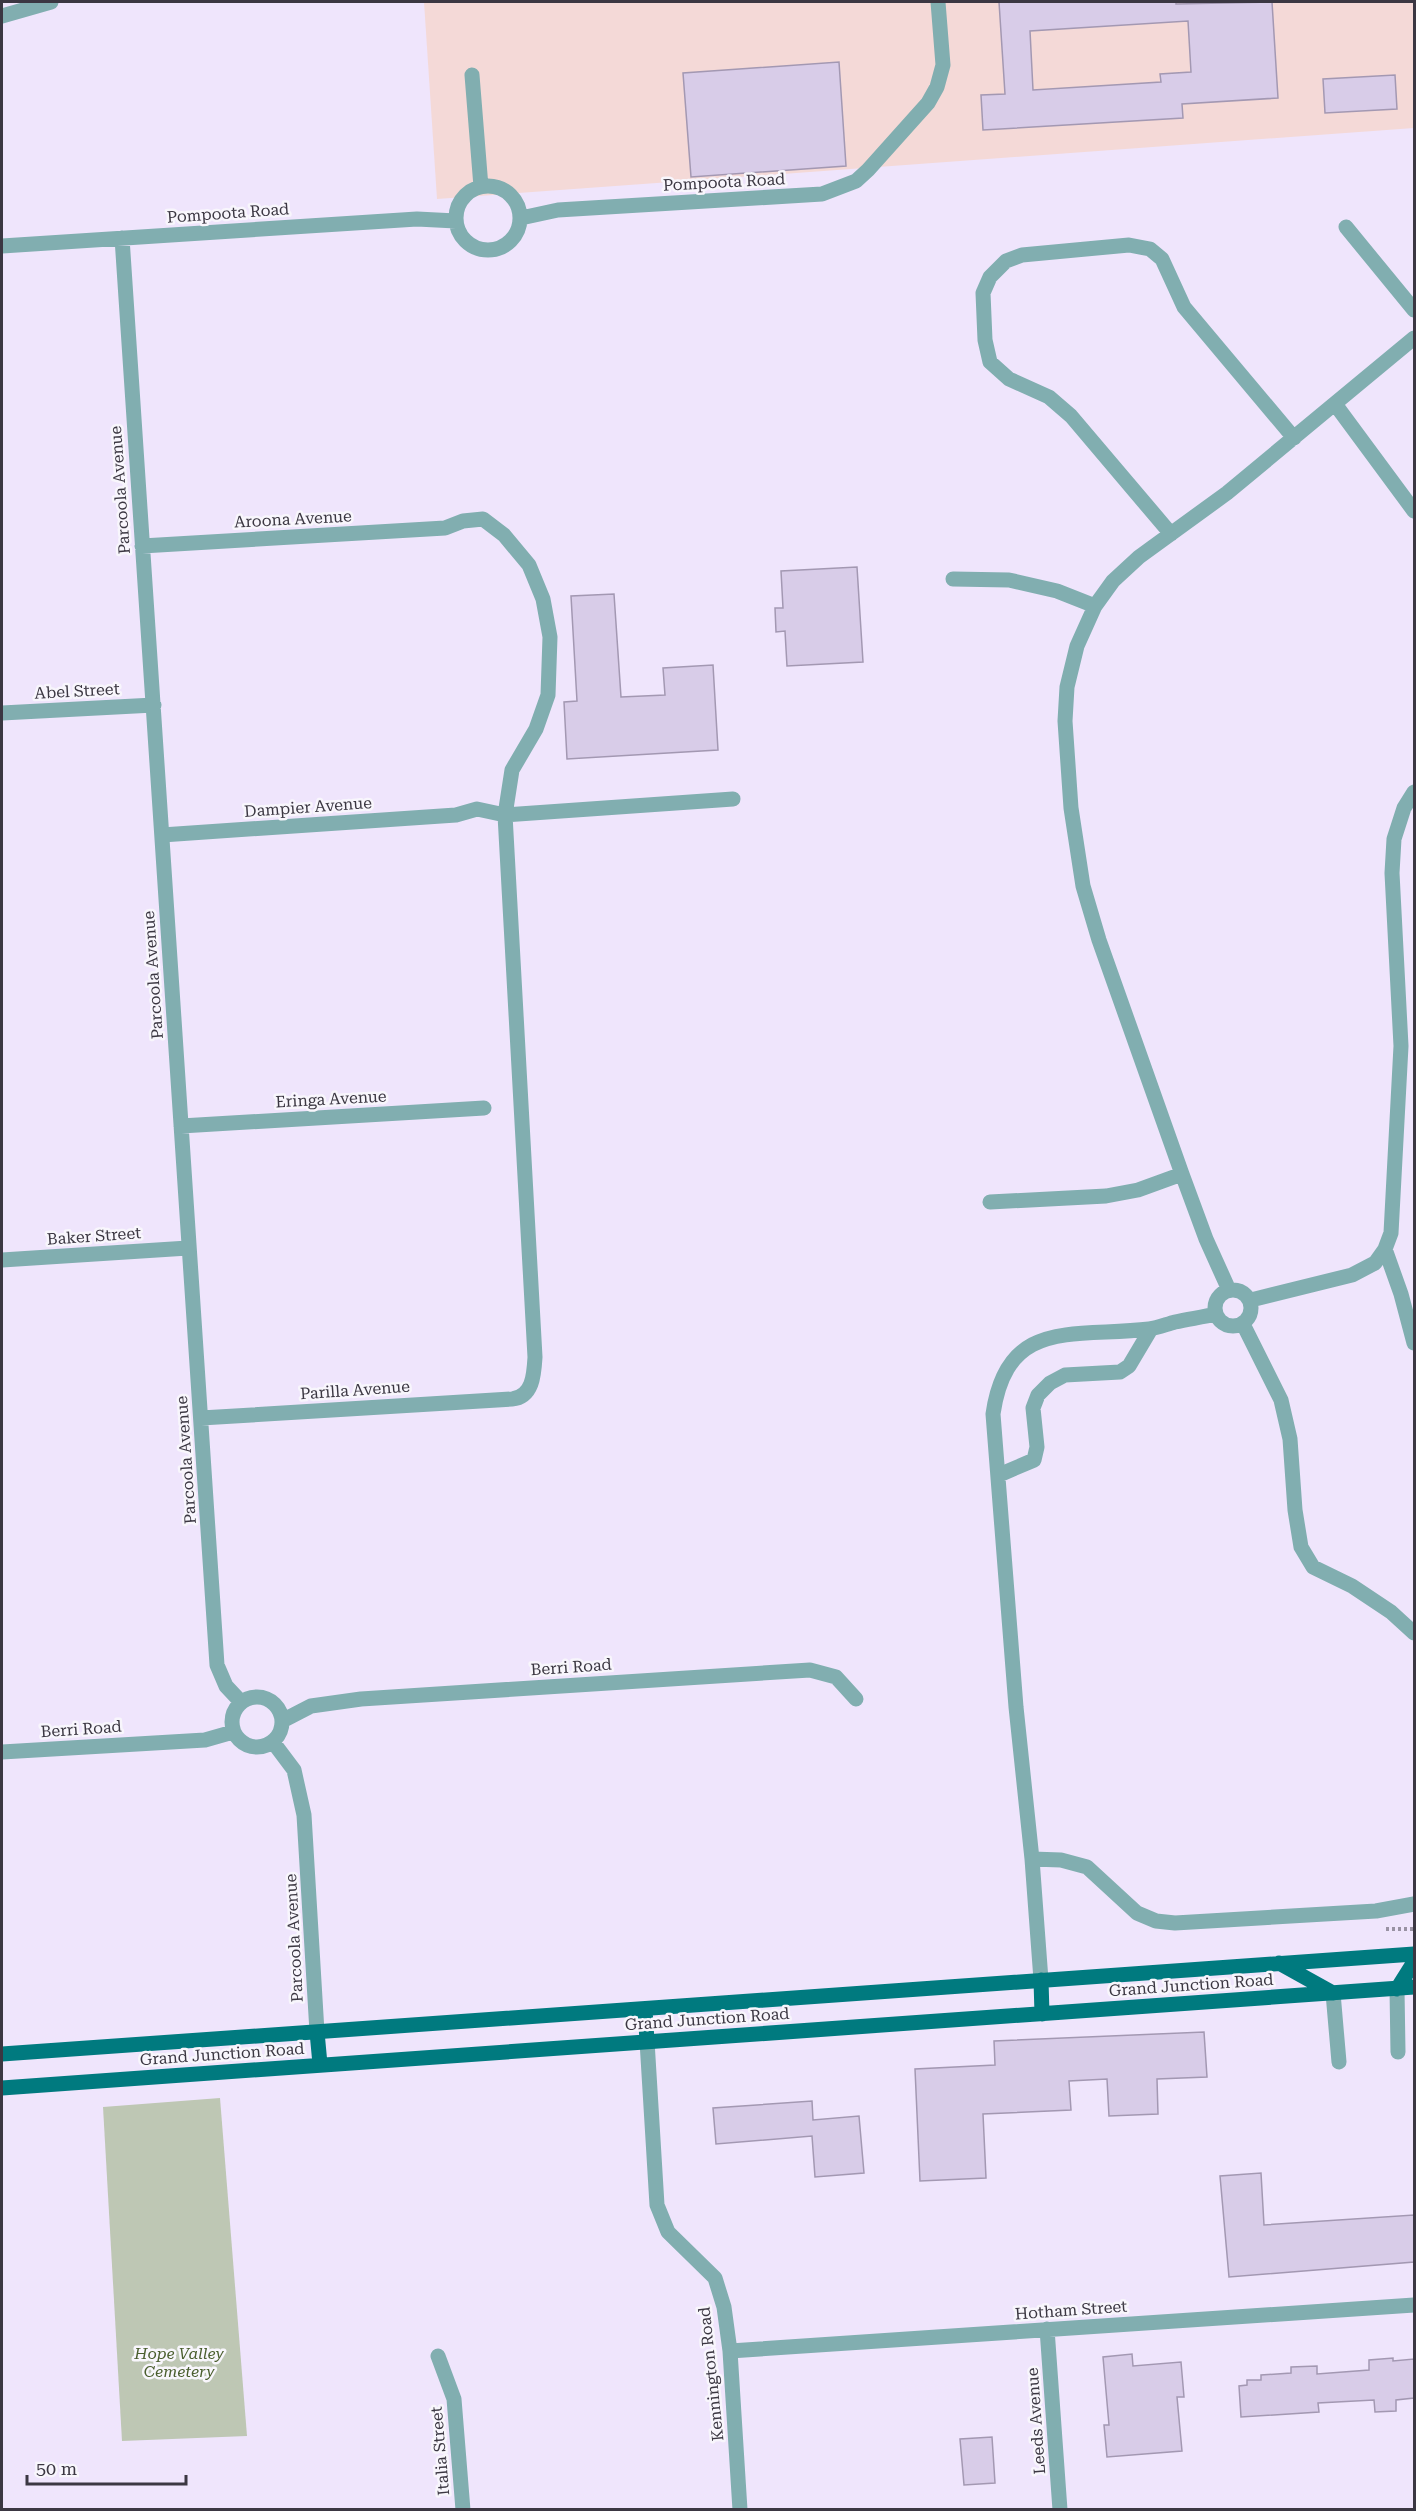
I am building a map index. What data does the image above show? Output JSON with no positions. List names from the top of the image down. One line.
{"streets":{"main road":["Grand Junction Road"],"street":["Pompoota Road","Parcoola Avenue","Aroona Avenue","Abel Street","Dampier Avenue","Eringa Avenue","Baker Street","Parilla Avenue","Berri Road","Hotham Street","Kennington Road","Leeds Avenue","Italia Street"]},"crossings":[["Pompoota Road","Parcoola Avenue"],["Parcoola Avenue","Aroona Avenue"],["Parcoola Avenue","Abel Street"],["Parcoola Avenue","Dampier Avenue"],["Parcoola Avenue","Eringa Avenue"],["Parcoola Avenue","Baker Street"],["Parcoola Avenue","Parilla Avenue"],["Parcoola Avenue","Berri Road"],["Parcoola Avenue","Grand Junction Road"],["Aroona Avenue","Dampier Avenue"],["Aroona Avenue","Parilla Avenue"],["Grand Junction Road","Kennington Road"],["Hotham Street","Kennington Road"],["Hotham Street","Leeds Avenue"]],"parks":["Hope Valley Cemetery"],"scale_bar":"50 m"}
